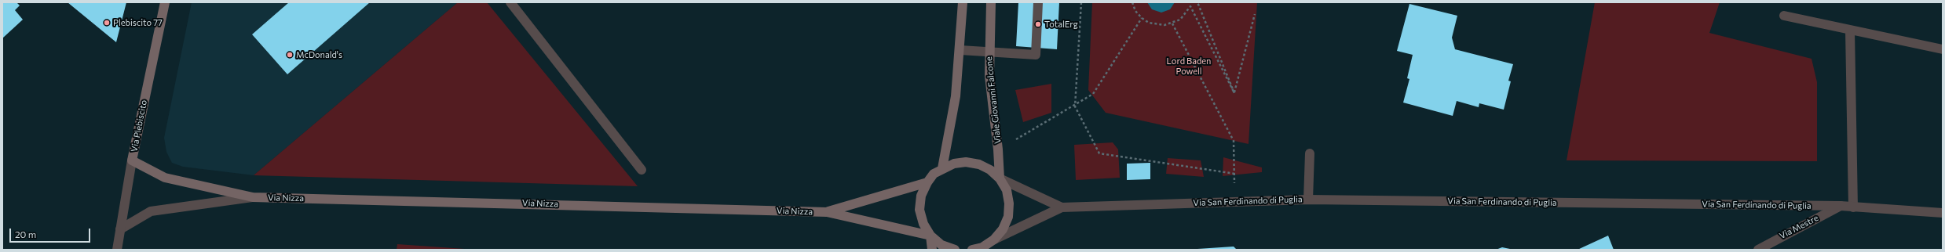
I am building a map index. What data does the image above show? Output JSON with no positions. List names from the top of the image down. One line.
{"streets":{"main road":["Viale Giovanni Falcone","Via Plebiscito","Via Nizza"],"street":["Via San Ferdinando di Puglia","Via Mestre"]},"crossings":[["Viale Giovanni Falcone","Via San Ferdinando di Puglia"],["Via Plebiscito","Via Nizza"],["Via San Ferdinando di Puglia","Via Mestre"]],"parks":["Lord Baden Powell"],"places":["Plebiscito 77","TotalErg","McDonald's"],"scale_bar":"20 m"}
